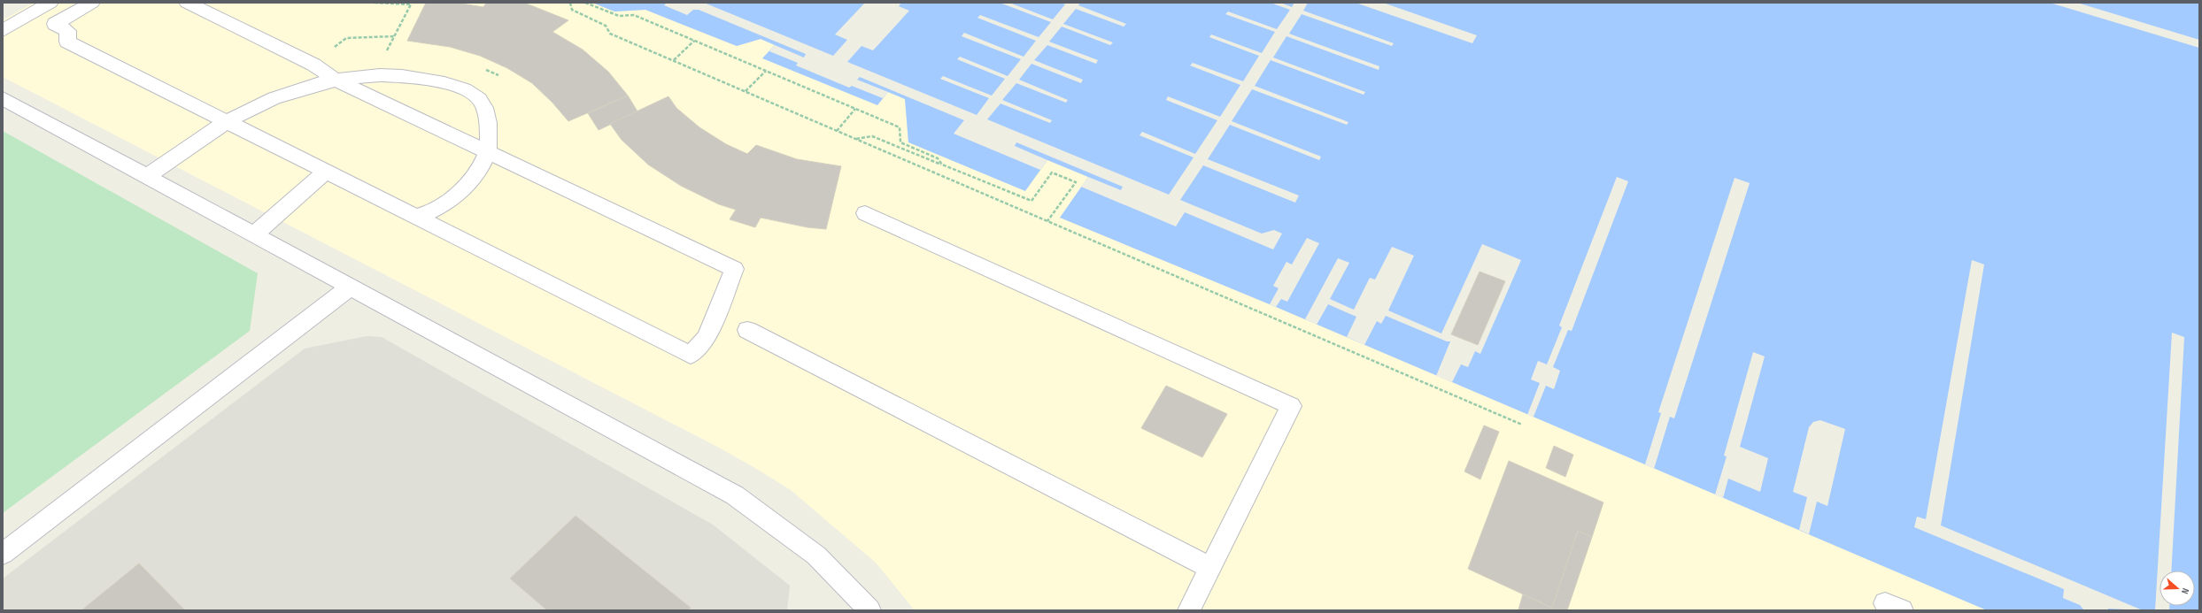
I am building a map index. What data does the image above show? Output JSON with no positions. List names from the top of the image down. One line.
{"north":"right"}
